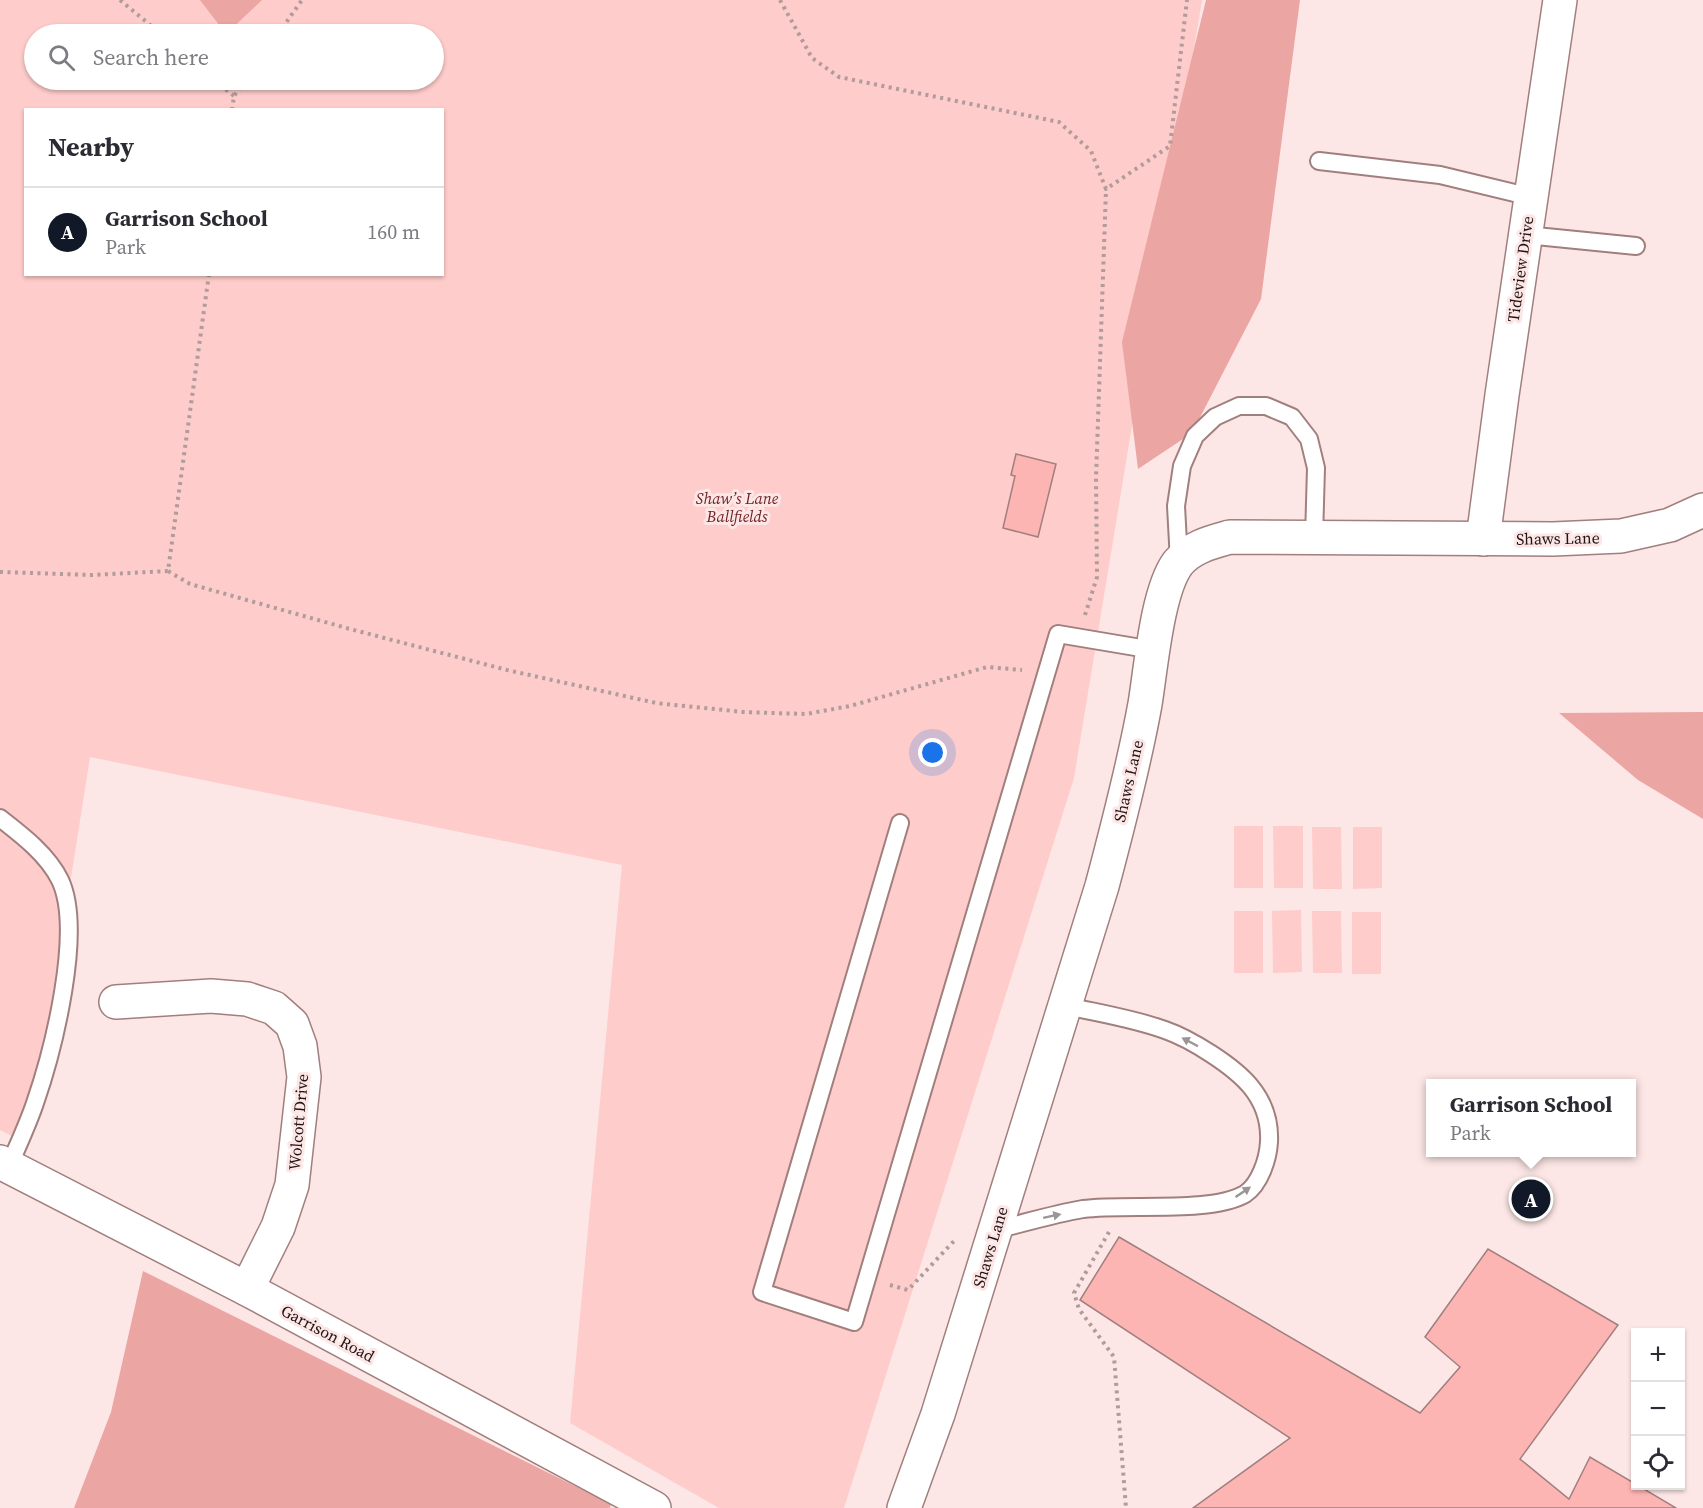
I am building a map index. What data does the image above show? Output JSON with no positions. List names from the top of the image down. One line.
{"streets":{"street":["Tideview Drive","Shaws Lane","Wolcott Drive","Garrison Road"]},"crossings":[["Tideview Drive","Shaws Lane"],["Wolcott Drive","Garrison Road"]],"parks":["Shaw’s Lane Ballfields"],"page":{"search":"Search here","heading":"Nearby","list":[{"mark":"A","name":"Garrison School","note":"Park","value":"160 m"}],"popup":["Garrison School","Park"],"pins":"A","map_buttons":["+","−"]}}
